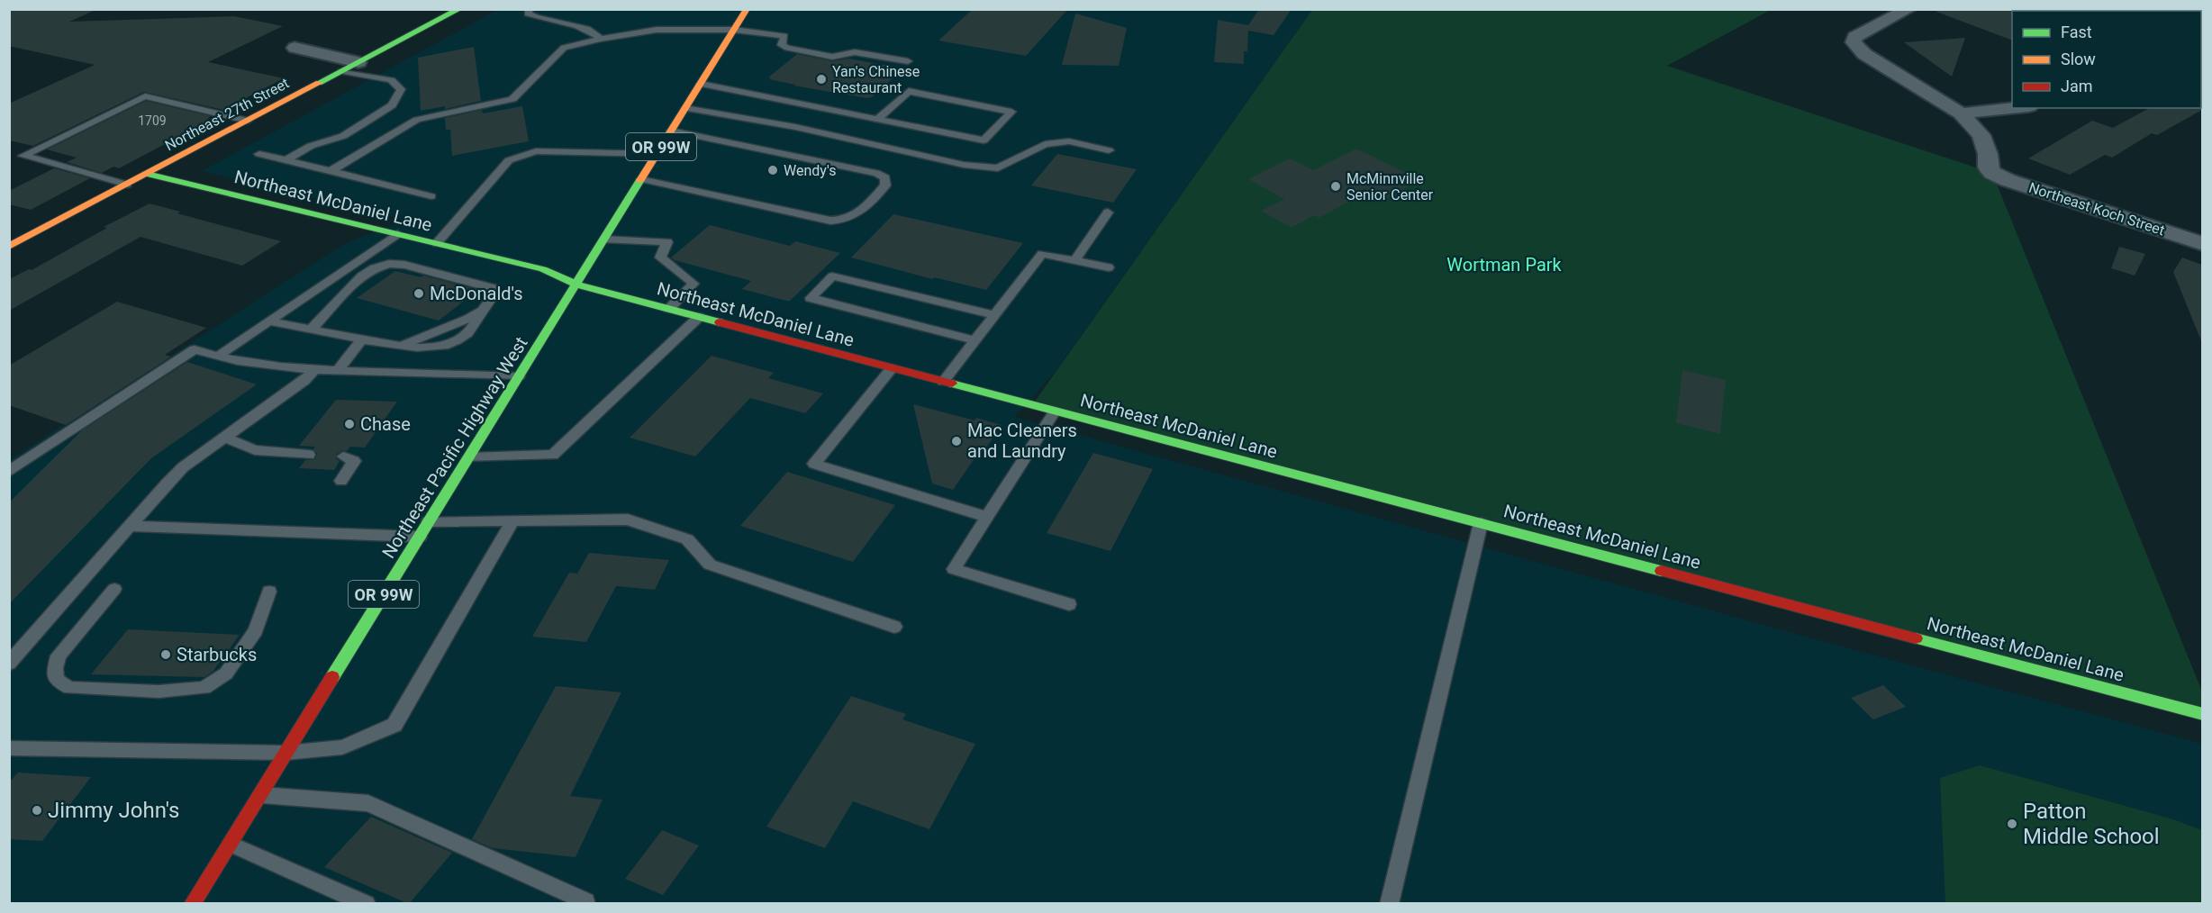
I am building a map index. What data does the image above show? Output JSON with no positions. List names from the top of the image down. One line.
{"streets":{"main road":["Northeast 27th Street","OR 99W","Northeast McDaniel Lane","Northeast Pacific Highway West"],"street":["Northeast Koch Street"]},"crossings":[["Northeast 27th Street","Northeast McDaniel Lane"],["Northeast McDaniel Lane","Northeast Pacific Highway West"]],"parks":["Wortman Park"],"places":["Yan's Chinese Restaurant","Wendy's","McMinnville Senior Center","McDonald's","Chase","Mac Cleaners and Laundry","Starbucks","Jimmy John's","Patton Middle School"],"house_numbers":["1709"],"legend":["Fast","Slow","Jam"]}
